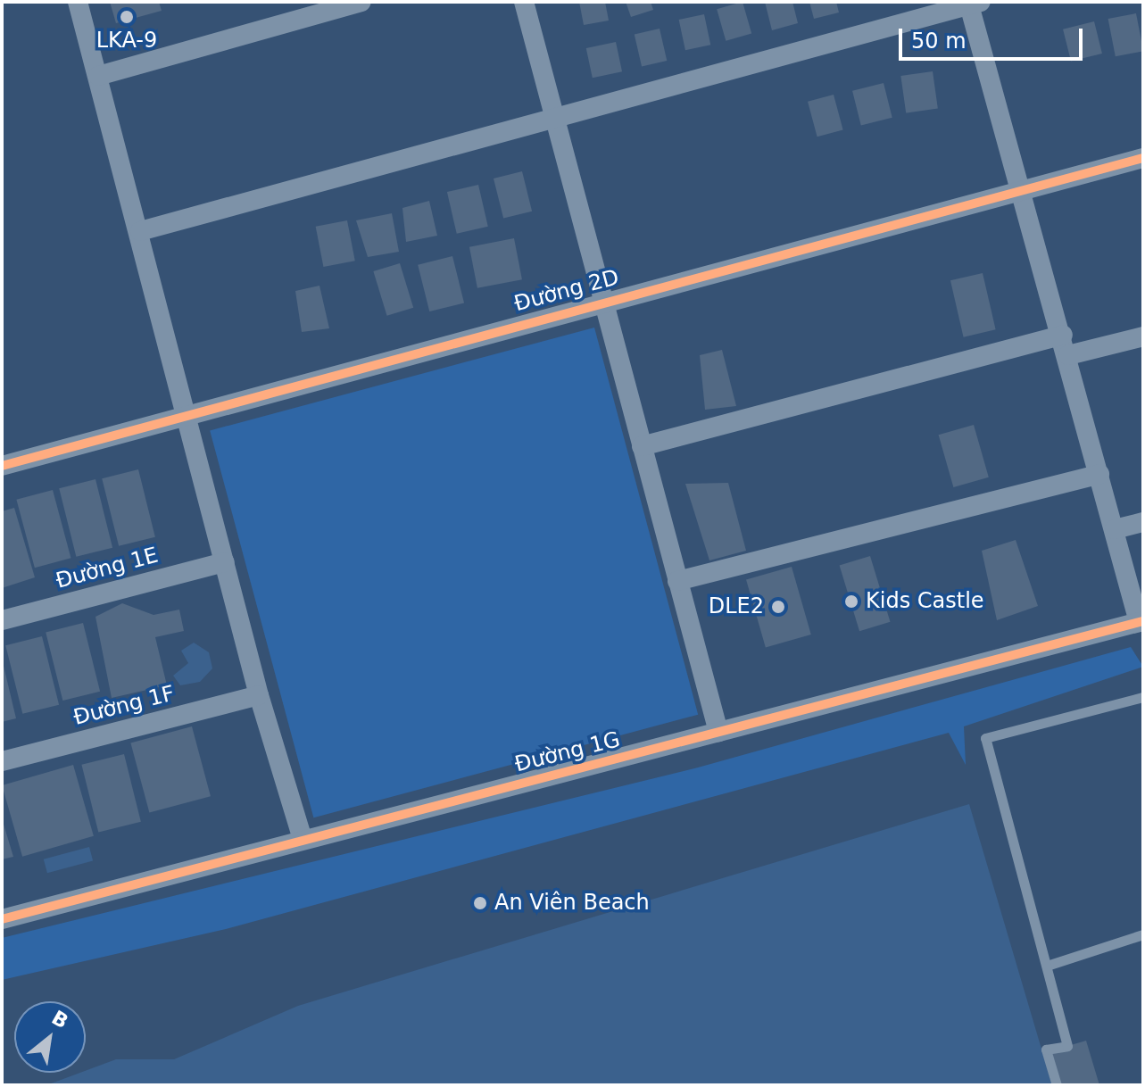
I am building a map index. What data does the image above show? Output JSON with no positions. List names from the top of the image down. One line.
{"streets":{"street":["Đường 2D","Đường 1E","Đường 1F","Đường 1G"]},"places":["LKA-9","Kids Castle","DLE2","An Viên Beach"],"scale_bar":"50 m","north":"top right"}
